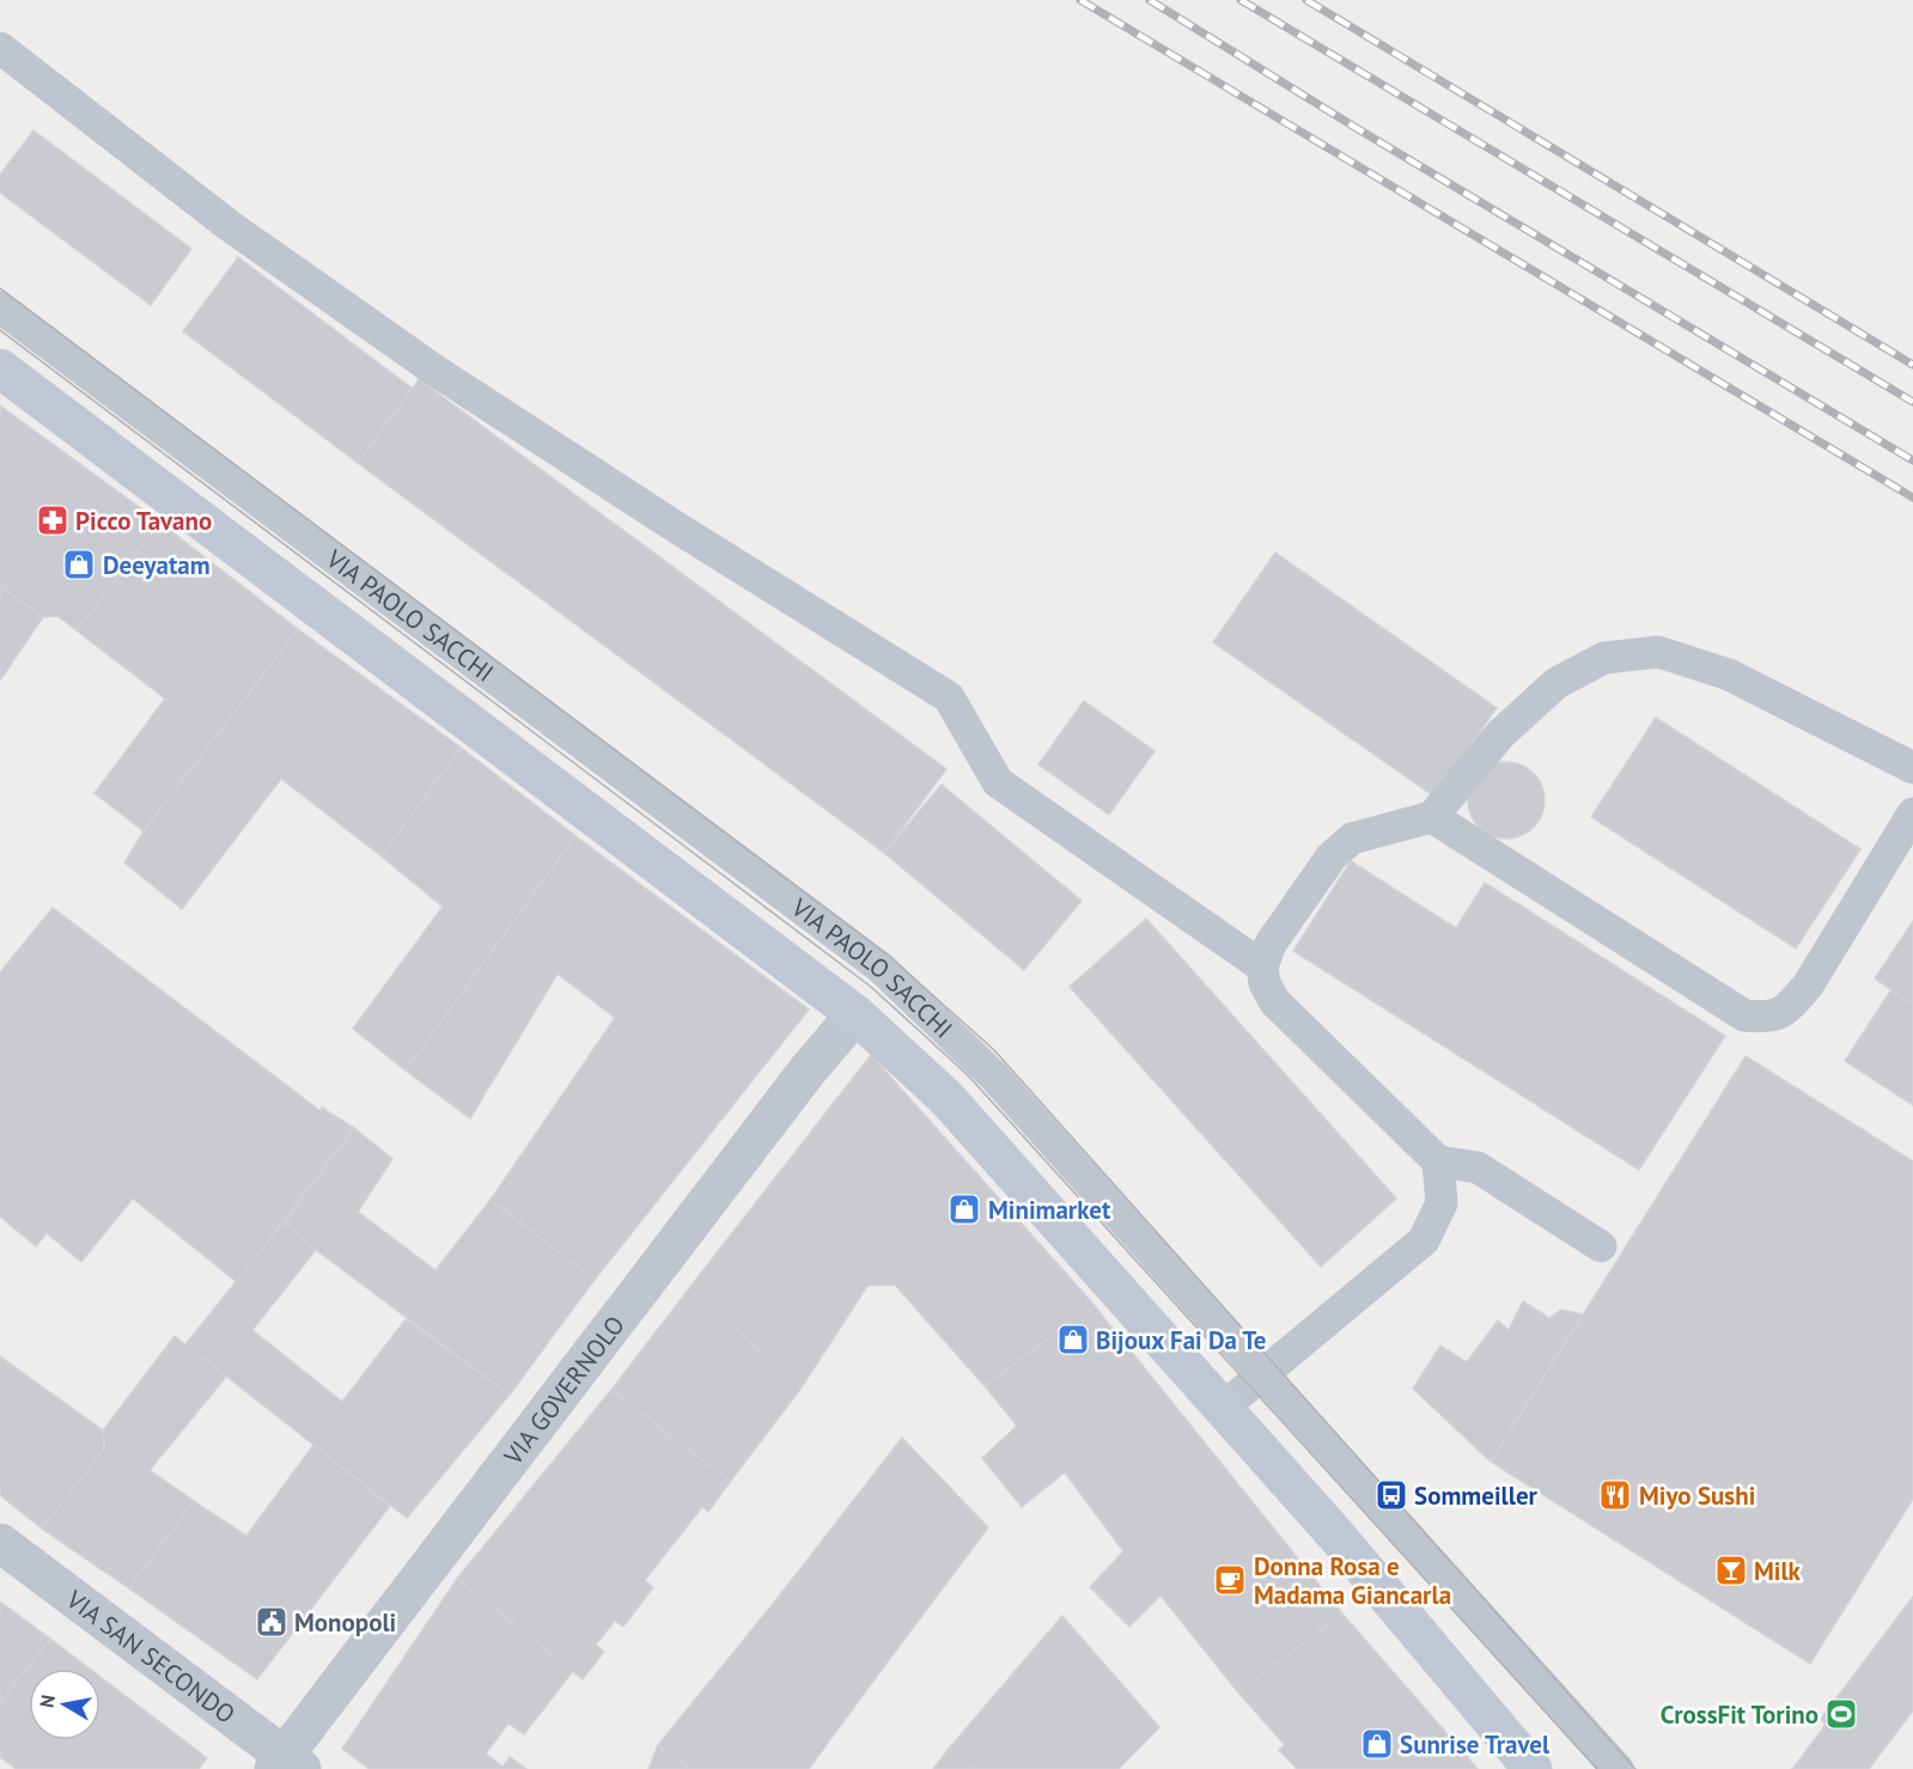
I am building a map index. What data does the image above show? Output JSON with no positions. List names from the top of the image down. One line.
{"streets":{"street":["VIA PAOLO SACCHI","VIA GOVERNOLO","VIA SAN SECONDO"]},"crossings":[["VIA PAOLO SACCHI","VIA GOVERNOLO"],["VIA GOVERNOLO","VIA SAN SECONDO"]],"places":{"pharmacy":["Picco Tavano"],"shop":["Deeyatam","Minimarket","Bijoux Fai Da Te","Sunrise Travel"],"bus stop":["Sommeiller"],"restaurant":["Miyo Sushi"],"bar":["Milk"],"cafe":["Donna Rosa e Madama Giancarla"],"public building":["Monopoli"],"sports":["CrossFit Torino"]},"north":"left"}
